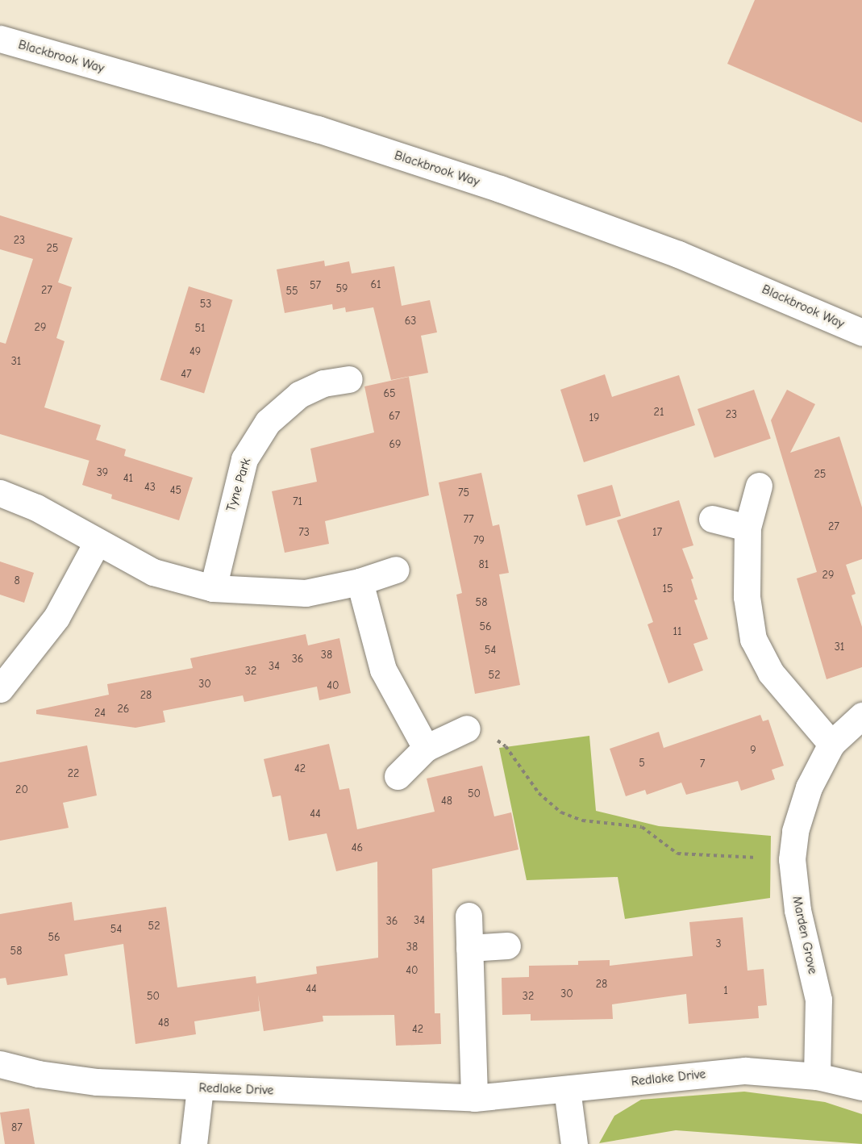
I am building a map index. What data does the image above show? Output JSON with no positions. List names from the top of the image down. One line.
{"streets":{"street":["Blackbrook Way","Tyne Park","Marden Grove","Redlake Drive"]},"crossings":[["Marden Grove","Redlake Drive"]],"house_numbers":["23","25","61","57","59","27","55","53","63","29","51","49","31","47","65","21","23","67","19","69","39","25","41","43","45","75","71","77","27","73","17","79","81","29","8","15","58","56","11","31","54","38","36","34","32","52","30","40","28","26","24","9","5","7","42","22","20","50","48","44","46","34","36","52","54","56","3","38","58","40","28","44","1","30","50","32","48","42","87"]}
